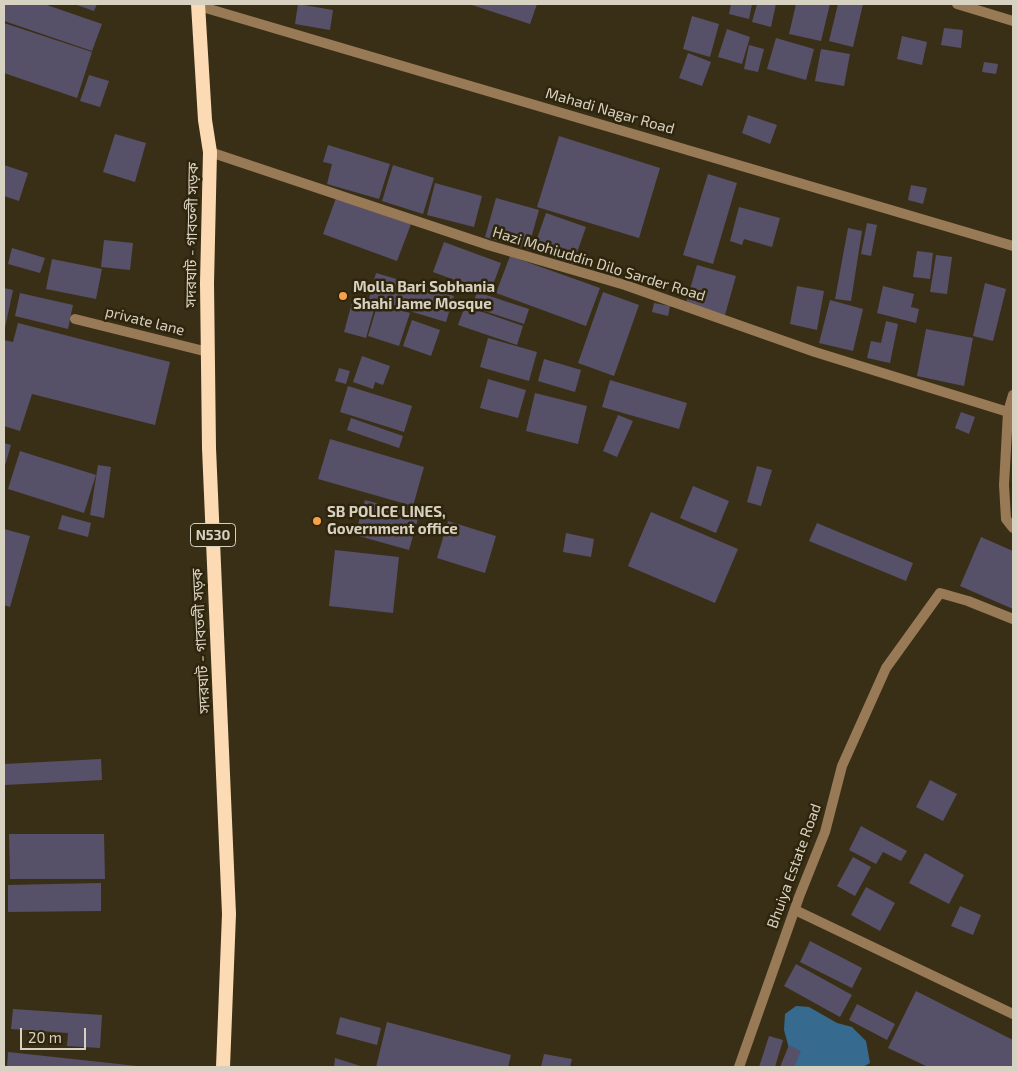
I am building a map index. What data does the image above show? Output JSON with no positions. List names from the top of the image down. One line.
{"streets":{"highway":["সদরঘাট - গাবতলী সড়ক","N530"],"street":["Mahadi Nagar Road","Hazi Mohiuddin Dilo Sarder Road","private lane","Bhuiya Estate Road"]},"crossings":[["Mahadi Nagar Road","সদরঘাট - গাবতলী সড়ক"],["সদরঘাট - গাবতলী সড়ক","Hazi Mohiuddin Dilo Sarder Road"],["সদরঘাট - গাবতলী সড়ক","private lane"]],"places":["Molla Bari Sobhania Shahi Jame Mosque","SB POLICE LINES, Government office"],"scale_bar":"20 m"}
